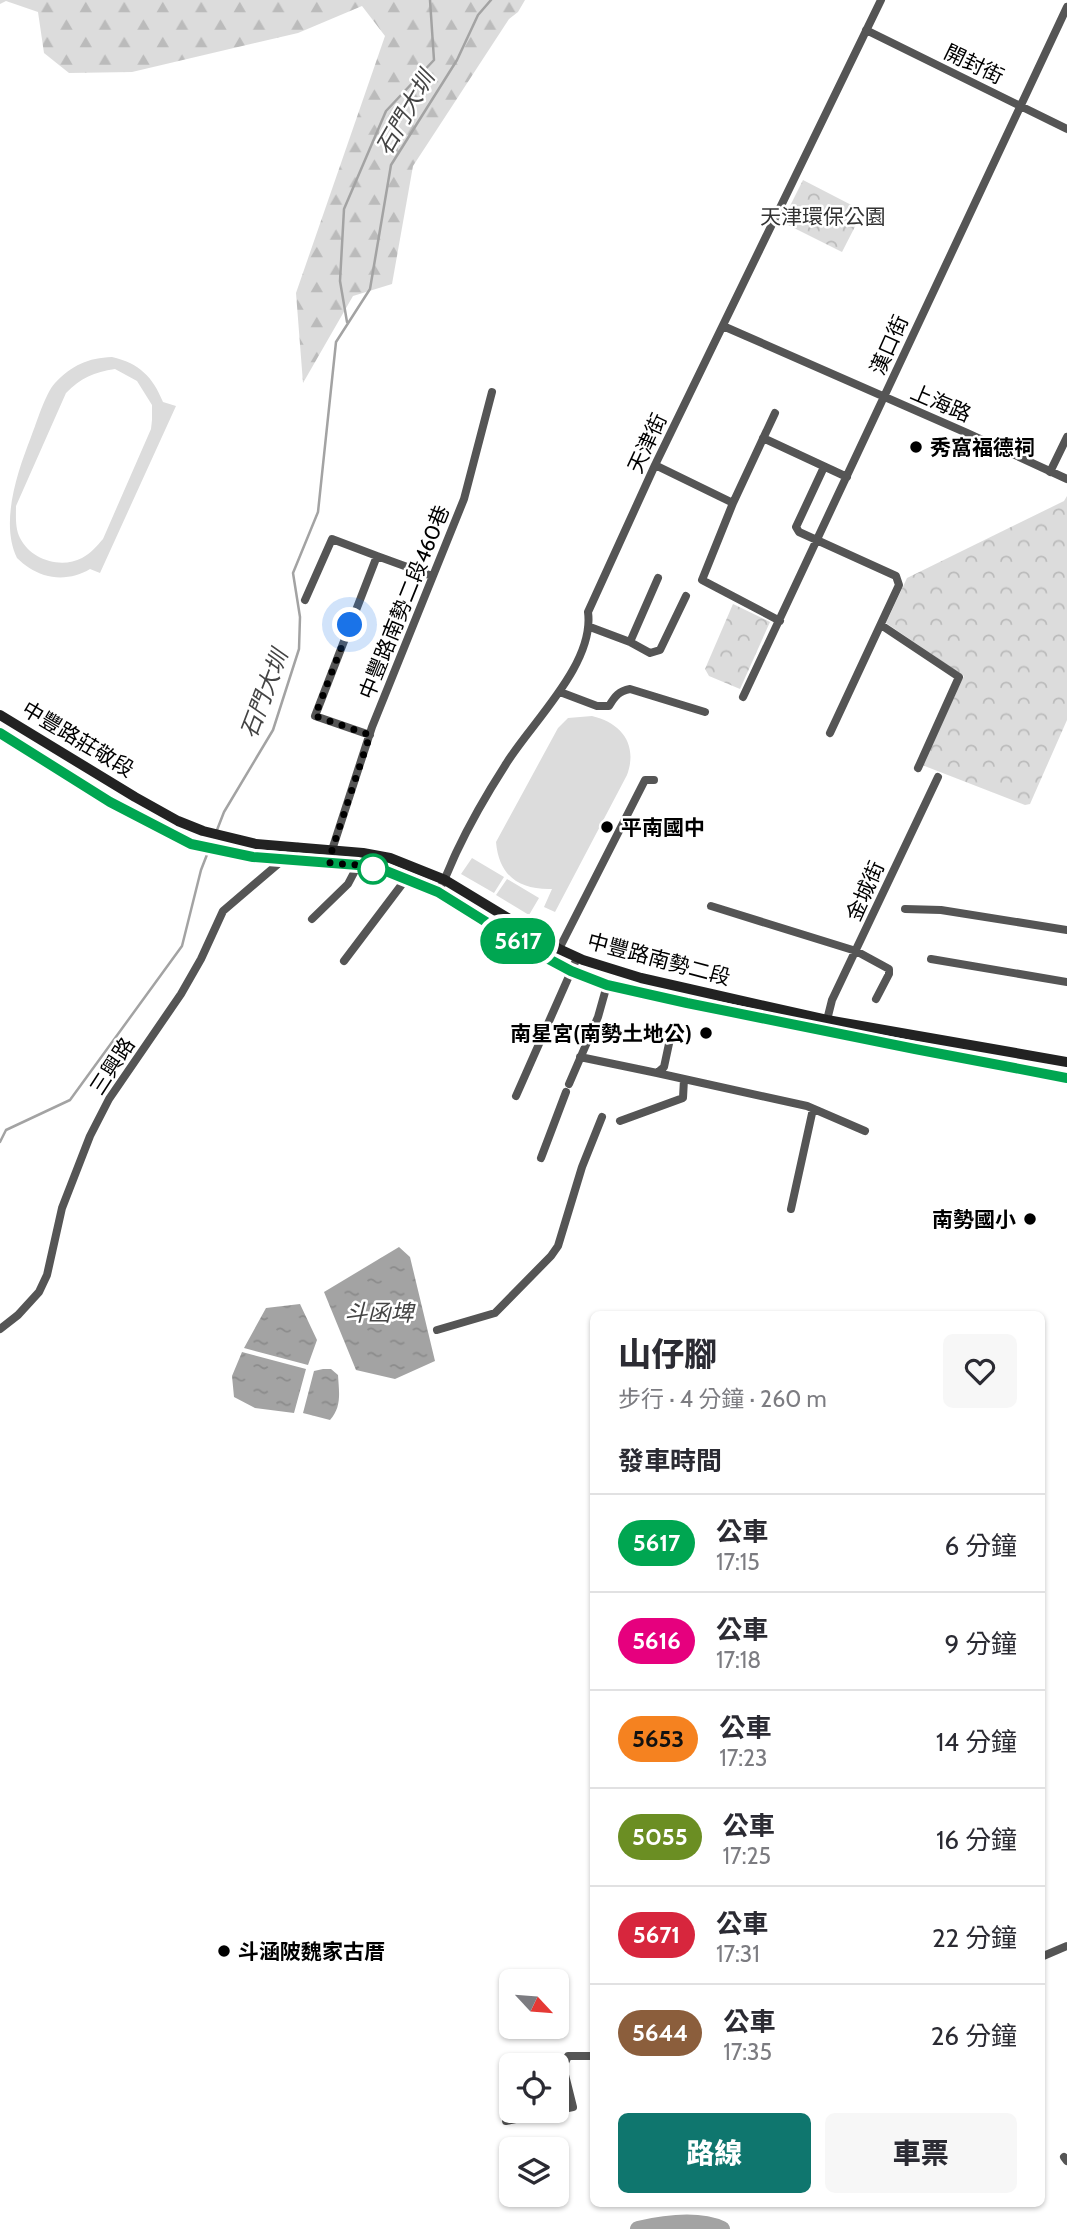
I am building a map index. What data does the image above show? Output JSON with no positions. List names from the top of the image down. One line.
{"streets":{"main road":["中豐路莊敬段","中豐路南勢二段"],"street":["開封街","漢口街","上海路","天津街","中豐路南勢二段460巷","金城街","三興路"]},"crossings":[["開封街","漢口街"],["開封街","天津街"],["漢口街","上海路"],["上海路","天津街"],["天津街","中豐路南勢二段"],["中豐路南勢二段460巷","中豐路南勢二段"],["中豐路莊敬段","中豐路南勢二段"],["金城街","中豐路南勢二段"],["中豐路南勢二段","三興路"]],"water":["石門大圳","斗函埤"],"parks":["天津環保公園"],"places":["秀窩福德祠","平南國中","南星宮(南勢土地公)","南勢國小","斗涵陂魏家古厝"],"lines":["bus line 5617"],"north":"bottom right","page":{"on_map":"5617","heading":[["山仔腳","步行 · 4 分鐘 · 260 m"],"發車時間"],"list":[{"mark":"5617","name":"公車","note":"17:15","value":"6 分鐘"},{"mark":"5616","name":"公車","note":"17:18","value":"9 分鐘"},{"mark":"5653","name":"公車","note":"17:23","value":"14 分鐘"},{"mark":"5055","name":"公車","note":"17:25","value":"16 分鐘"},{"mark":"5671","name":"公車","note":"17:31","value":"22 分鐘"},{"mark":"5644","name":"公車","note":"17:35","value":"26 分鐘"}],"buttons":["路線","車票"]}}
